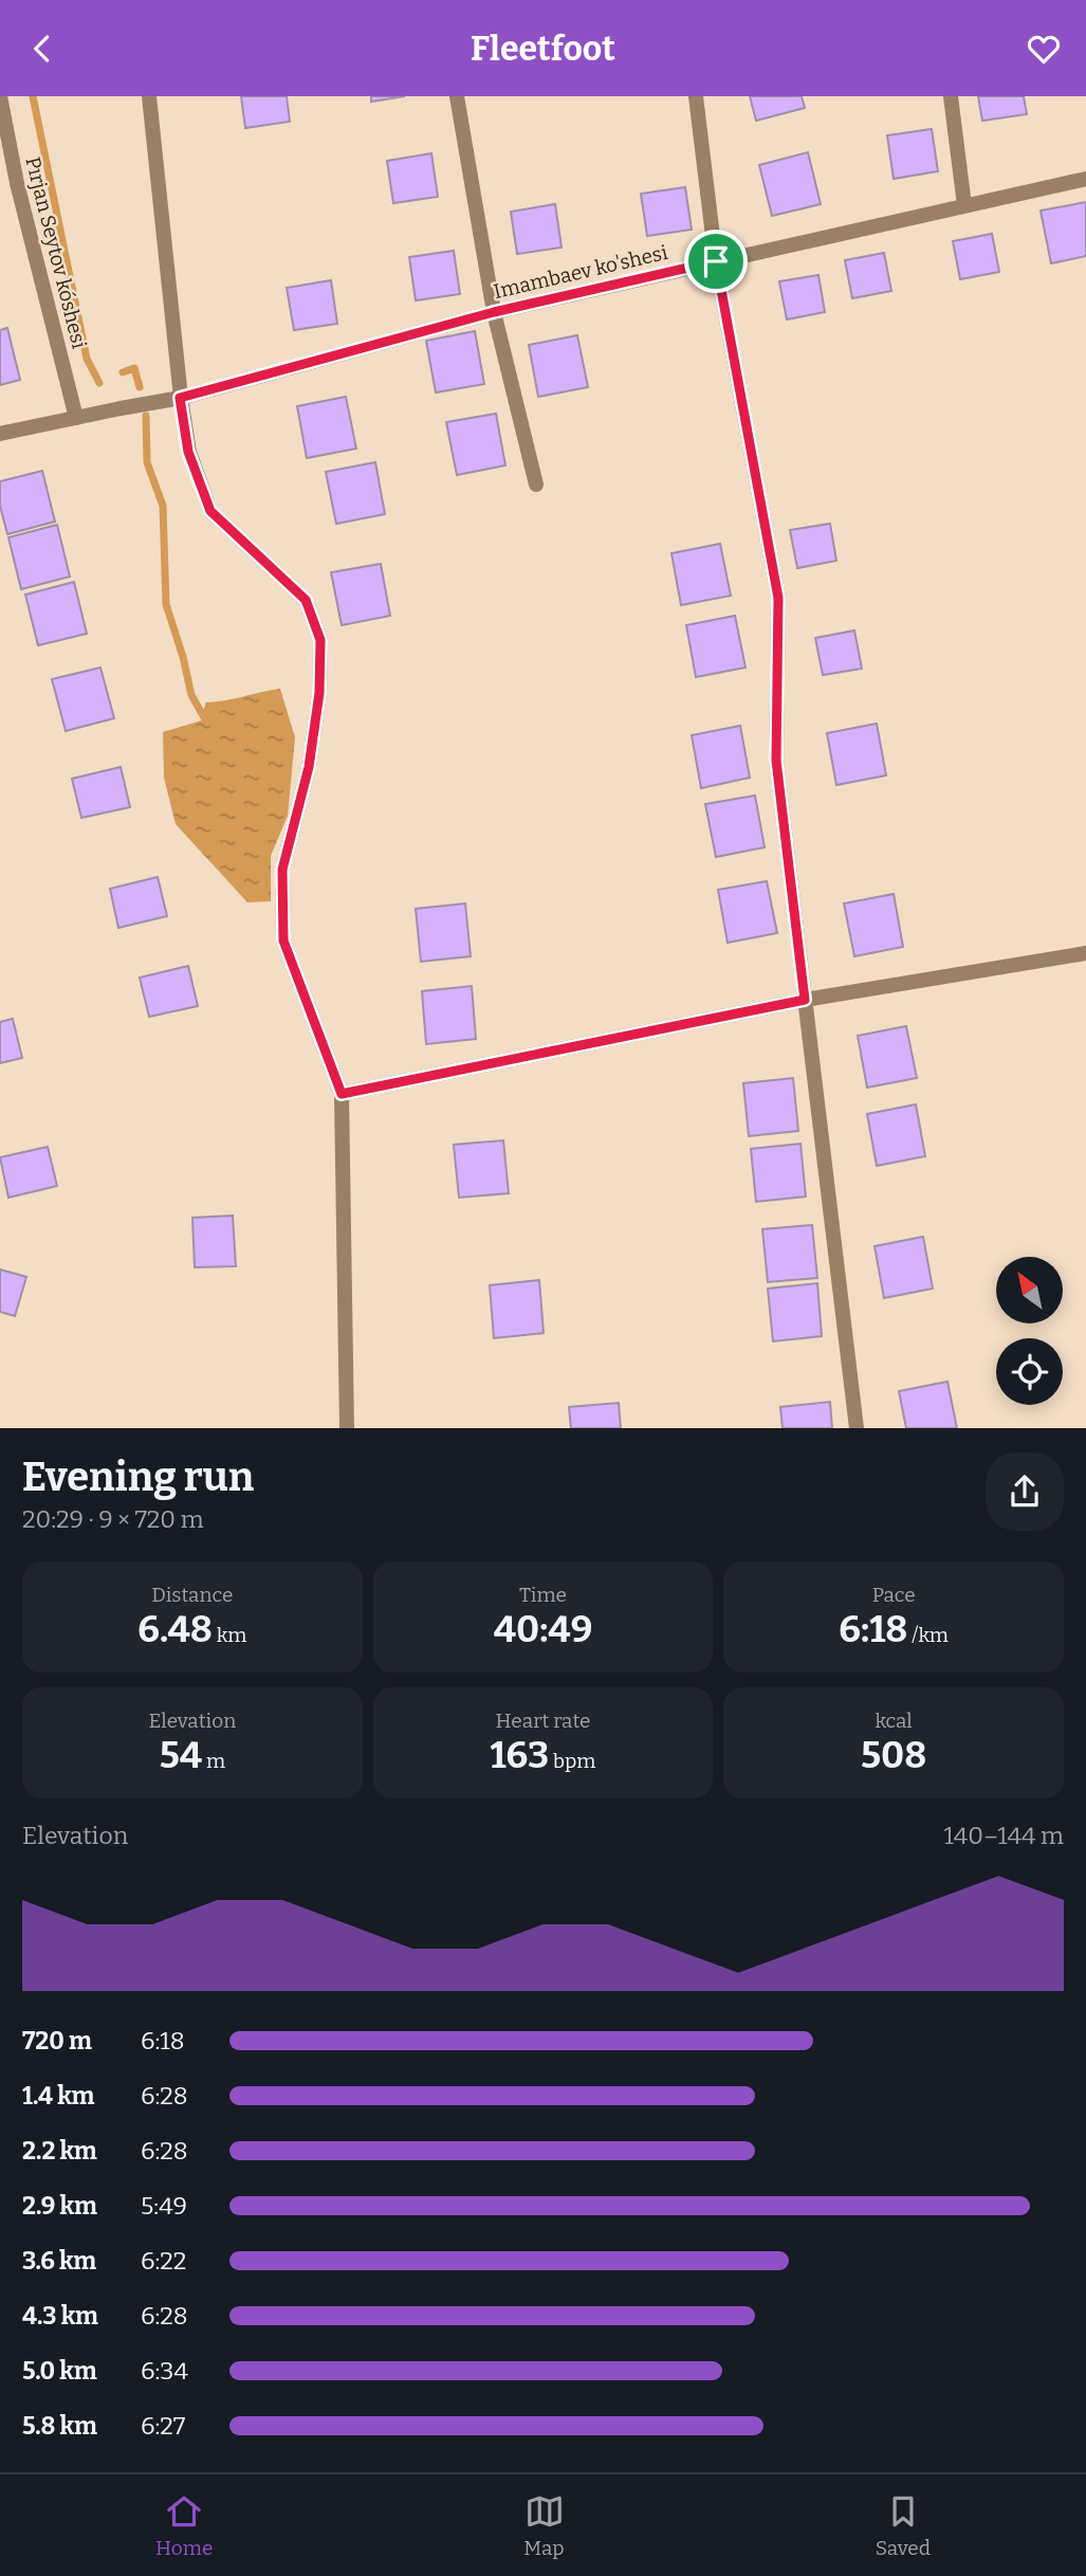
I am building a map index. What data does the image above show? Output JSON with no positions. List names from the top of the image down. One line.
{"streets":{"street":["Pırjan Seytov kóshesi","Imambaev ko'shesi"]},"crossings":[["Pırjan Seytov kóshesi","Imambaev ko'shesi"]],"north":"top left","page":{"header":"Fleetfoot","heading":["Evening run","20:29 · 9 × 720 m"],"stats":[["Distance","6.48 km"],["Time","40:49"],["Pace","6:18 /km"],["Elevation","54 m"],["Heart rate","163 bpm"],["kcal","508"]],"chart":["Elevation","140–144 m"],"list":[{"name":"720 m","note":"6:18"},{"name":"1.4 km","note":"6:28"},{"name":"2.2 km","note":"6:28"},{"name":"2.9 km","note":"5:49"},{"name":"3.6 km","note":"6:22"},{"name":"4.3 km","note":"6:28"},{"name":"5.0 km","note":"6:34"},{"name":"5.8 km","note":"6:27"}],"tabs":["Home","Map","Saved"]}}
